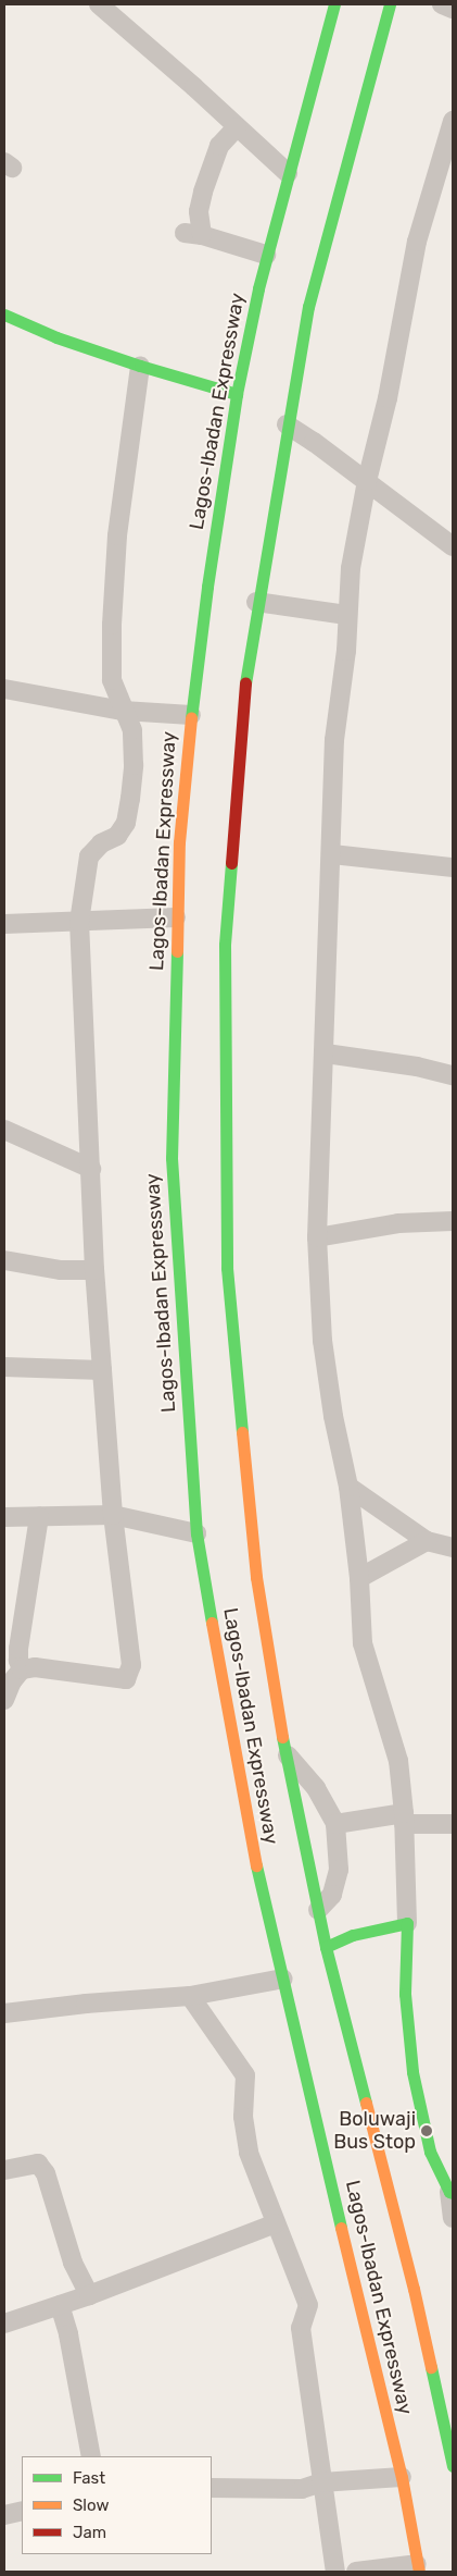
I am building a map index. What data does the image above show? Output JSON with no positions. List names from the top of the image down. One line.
{"streets":{"main road":["Lagos-Ibadan Expressway"]},"places":["Boluwaji Bus Stop"],"legend":["Fast","Slow","Jam"]}
